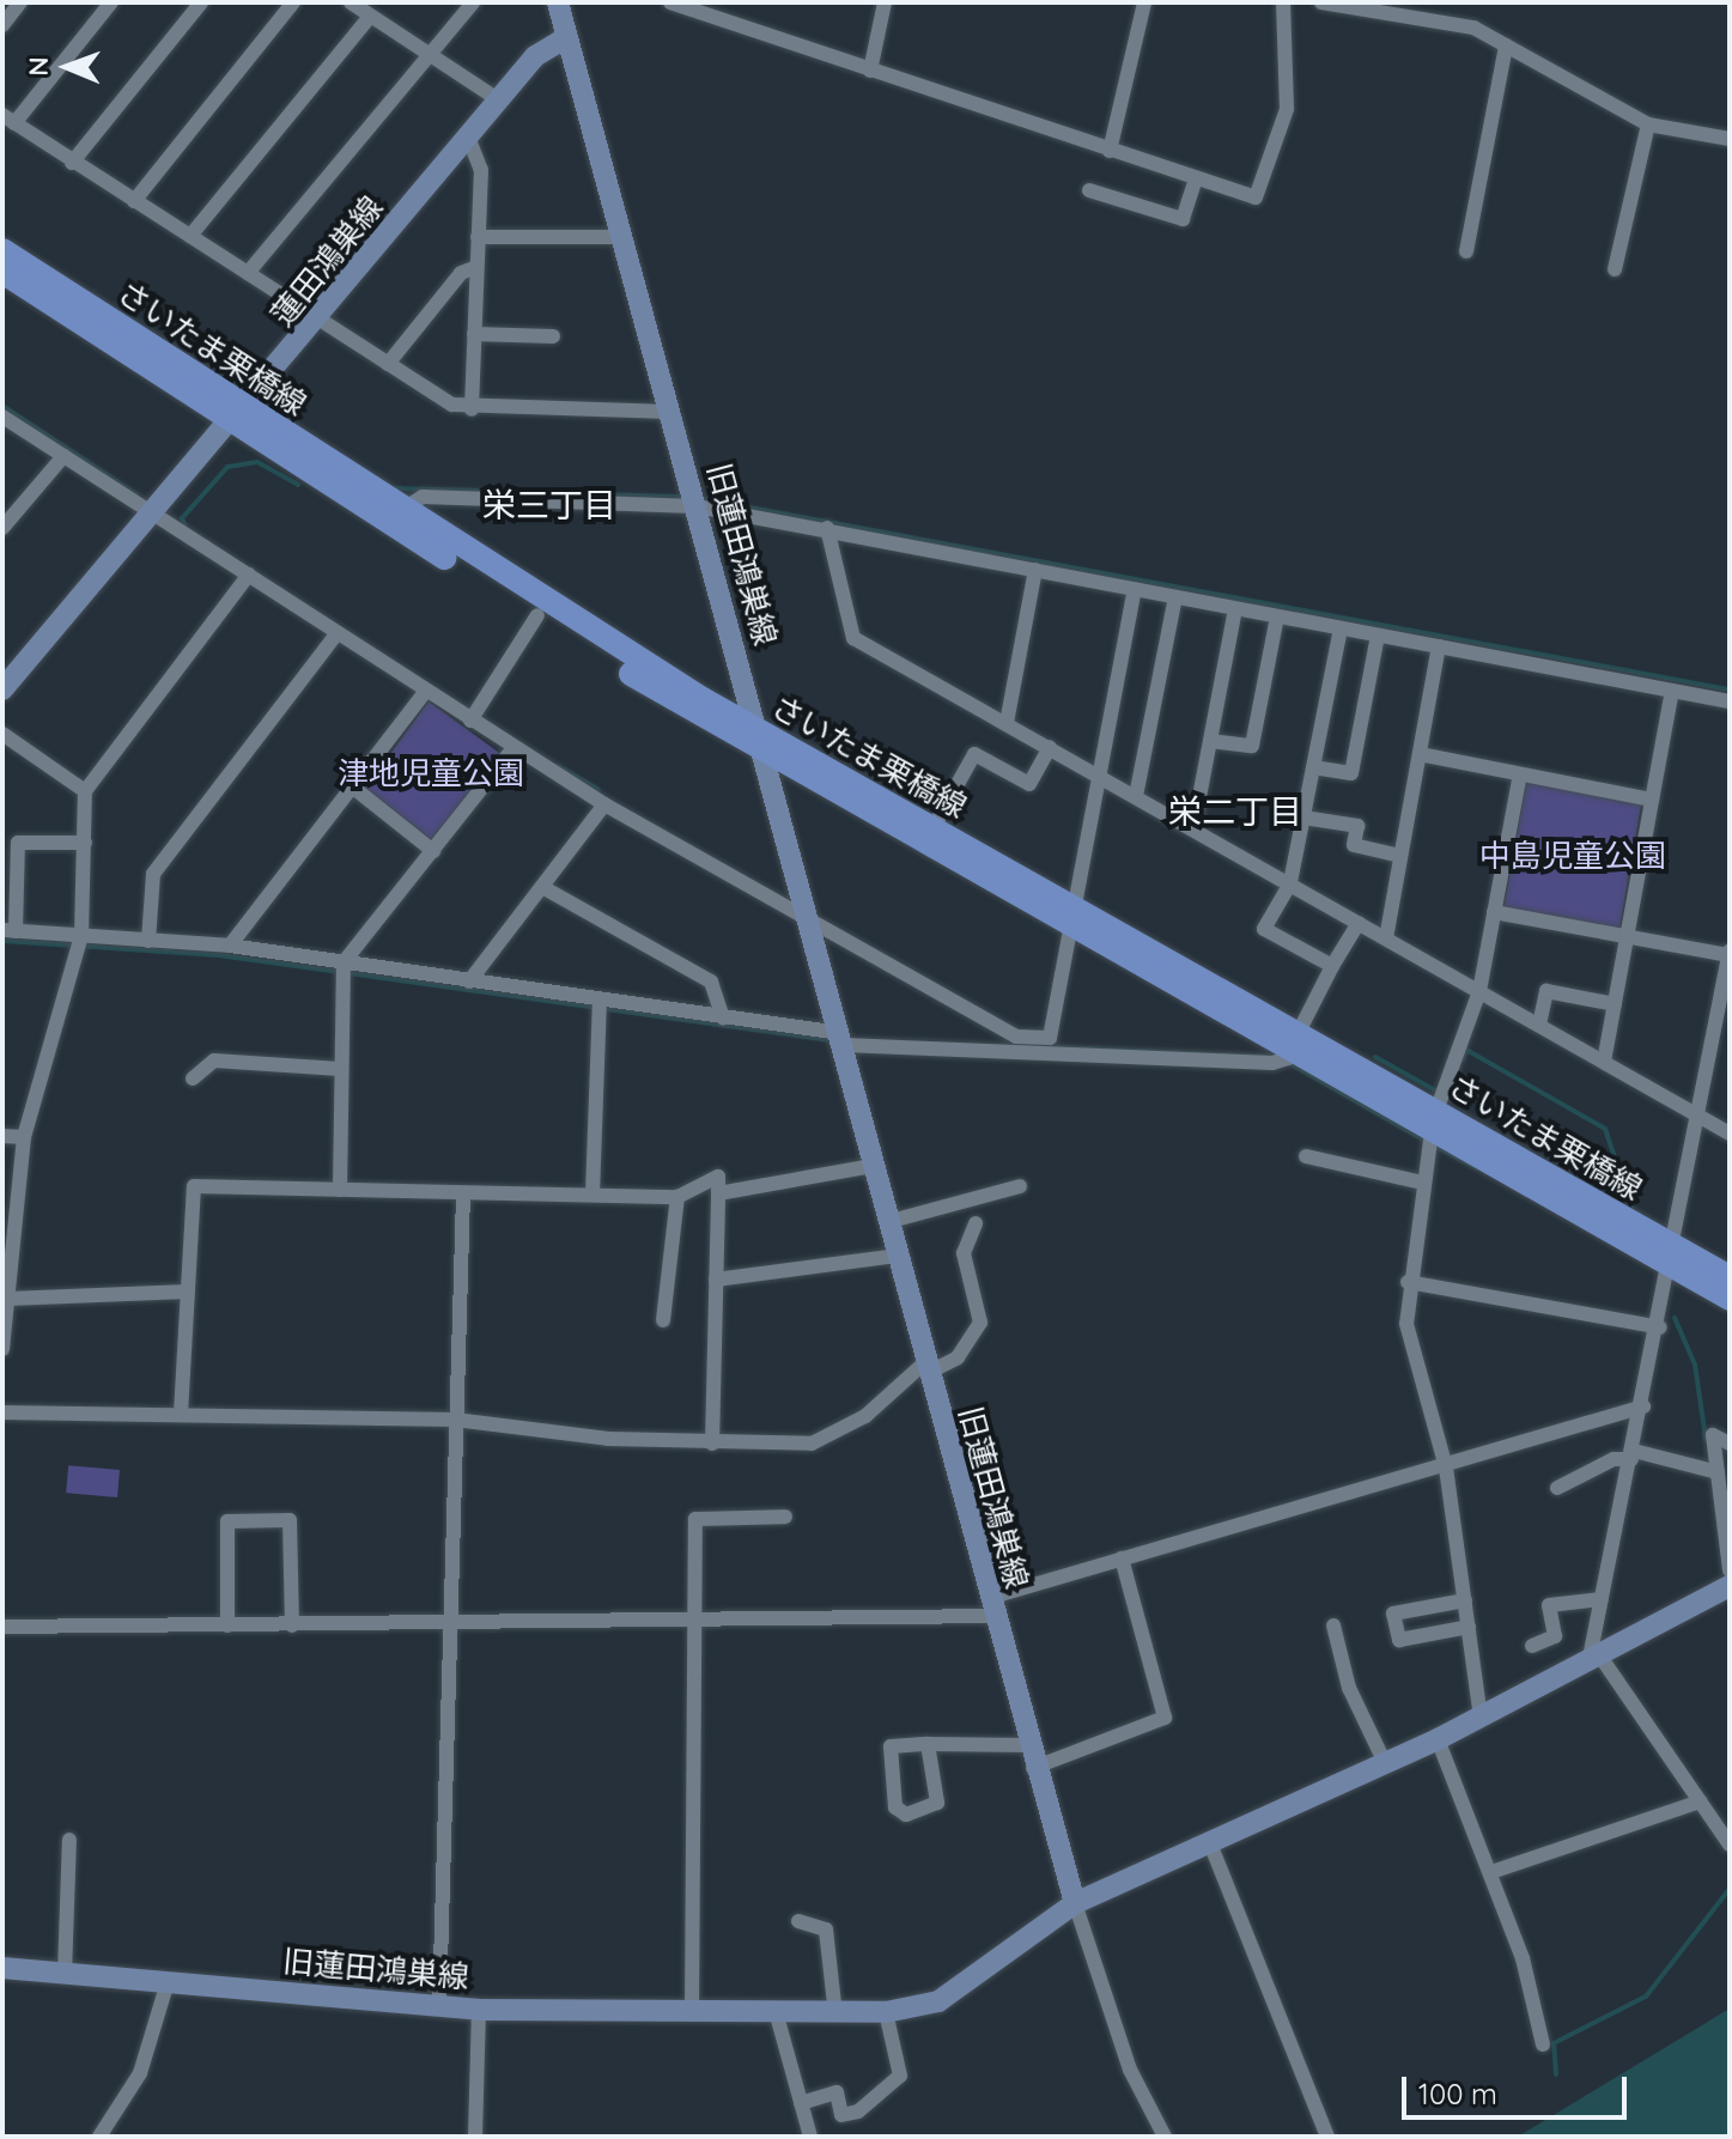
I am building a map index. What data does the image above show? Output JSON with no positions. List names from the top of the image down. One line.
{"streets":{"main road":["さいたま栗橋線"],"street":["蓮田鴻巣線","旧蓮田鴻巣線"]},"crossings":[["蓮田鴻巣線","さいたま栗橋線"],["蓮田鴻巣線","旧蓮田鴻巣線"],["さいたま栗橋線","旧蓮田鴻巣線"]],"districts":["栄三丁目","栄二丁目"],"parks":["津地児童公園","中島児童公園"],"scale_bar":"100 m","north":"left"}
